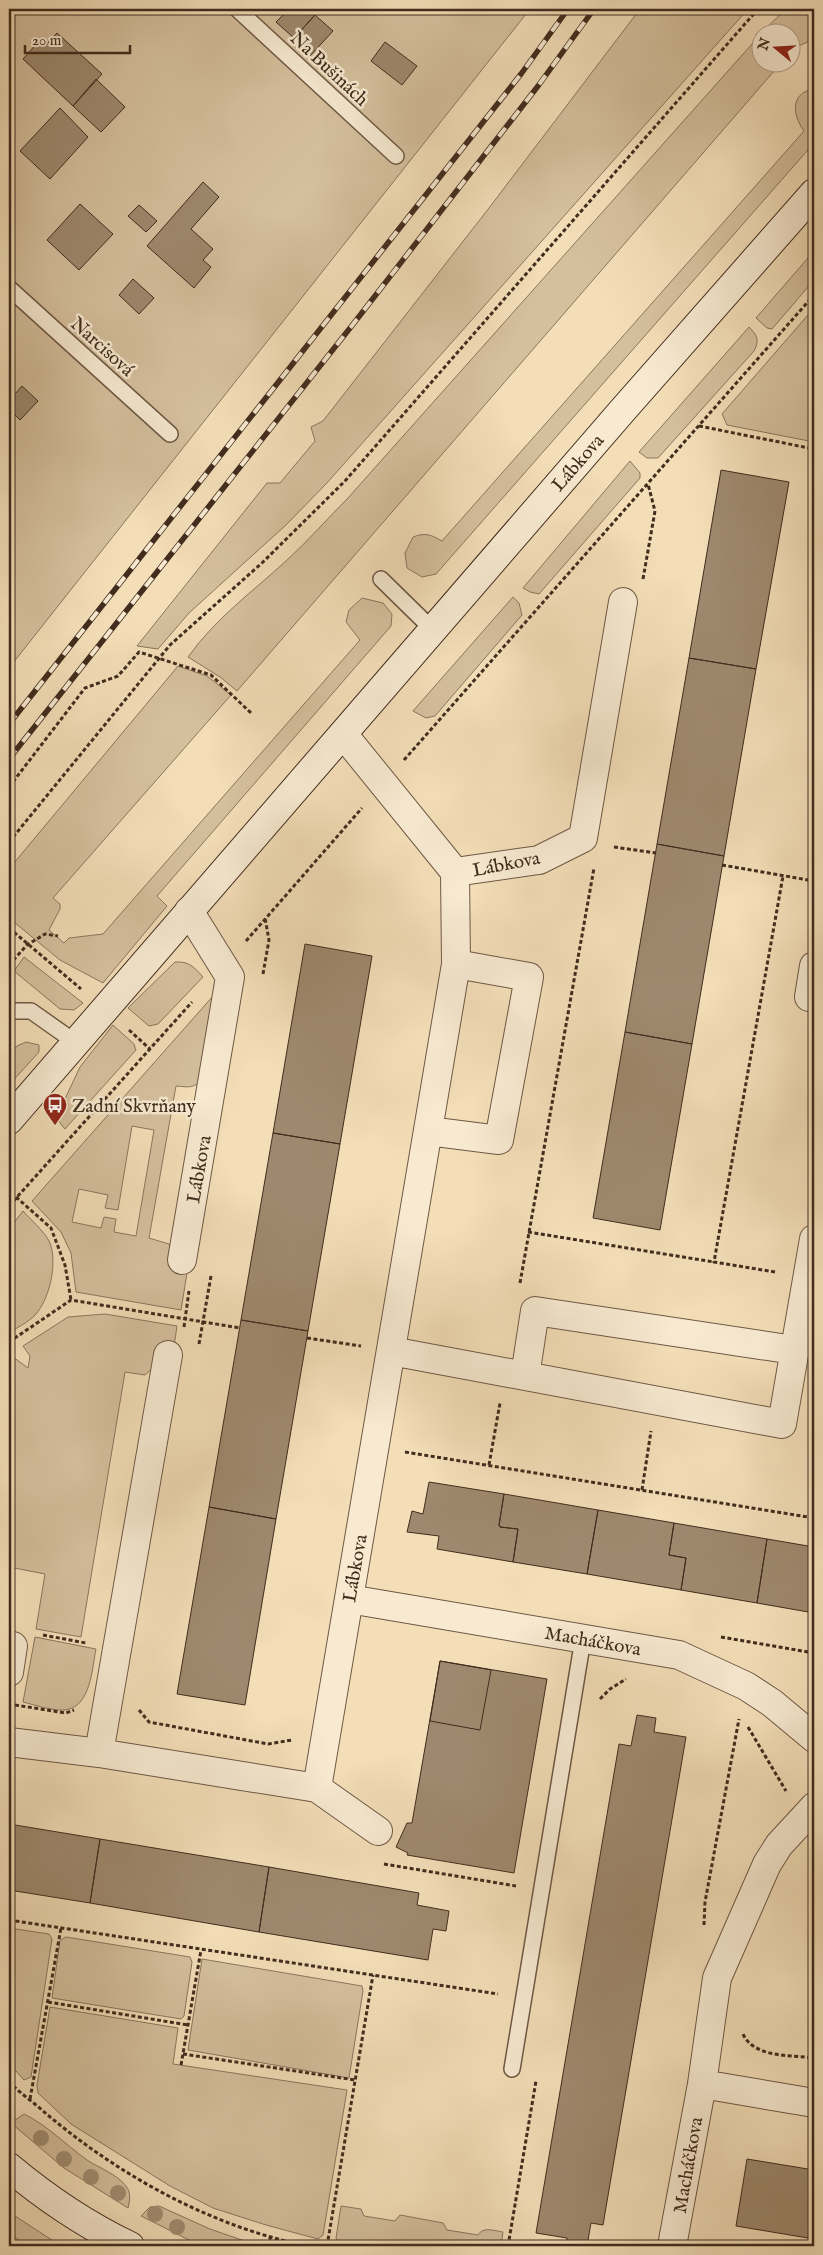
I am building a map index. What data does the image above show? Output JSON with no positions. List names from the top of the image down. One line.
{"streets":{"street":["Lábkova","Macháčkova"],"lane":["Na Bušinách","Narcisová"]},"crossings":[["Lábkova","Macháčkova"]],"places":{"bus stop":["Zadní Skvrňany"]},"scale_bar":"20 m","north":"left"}
